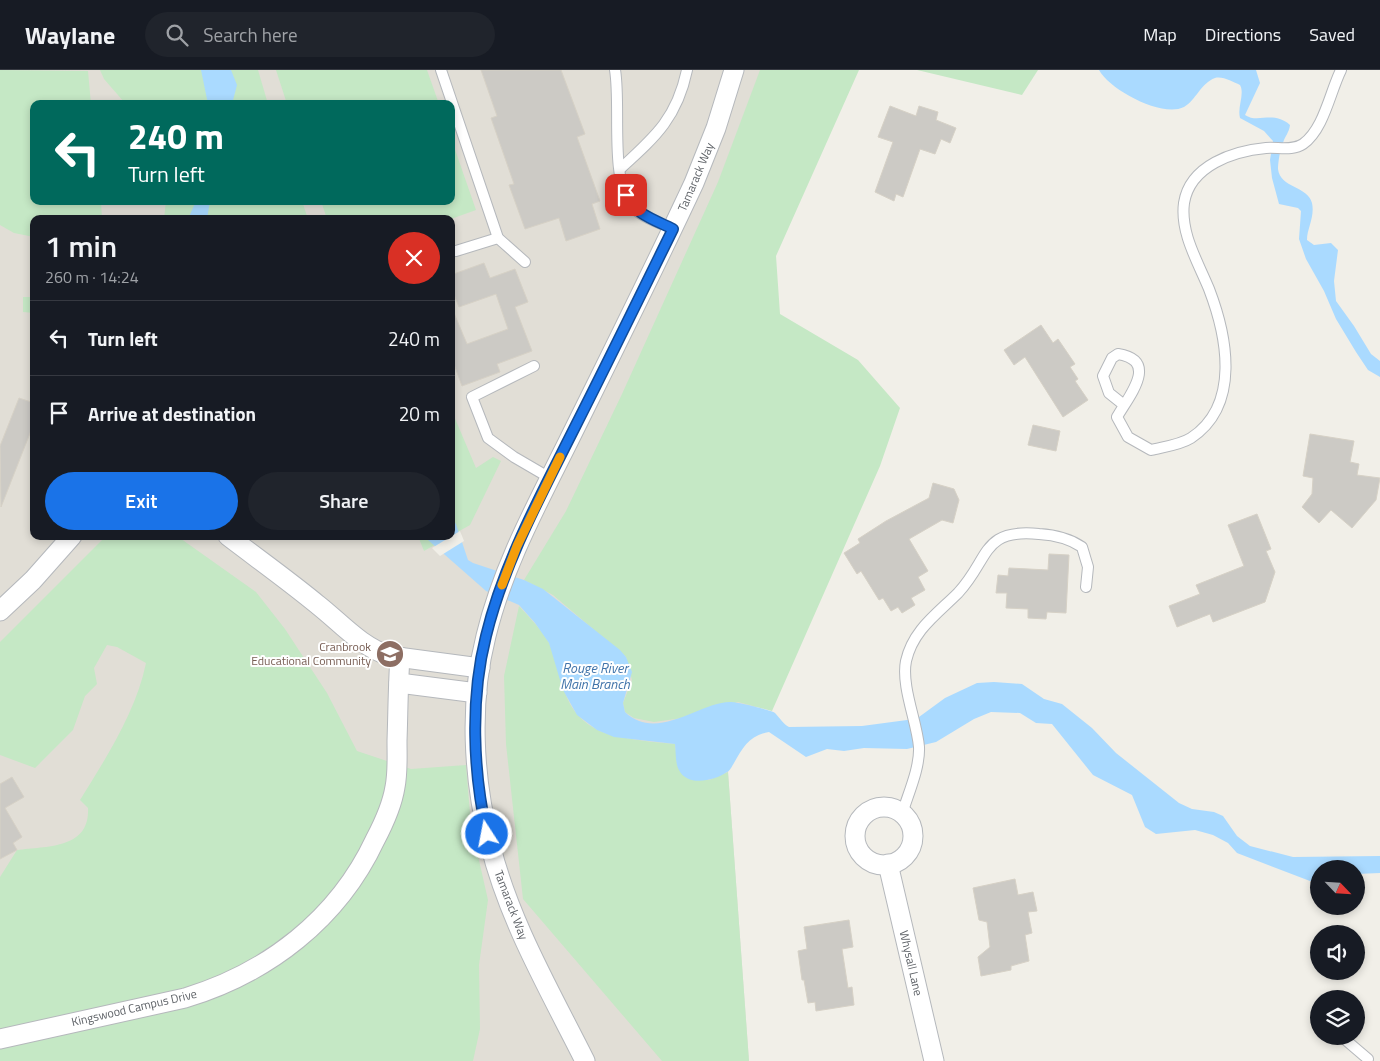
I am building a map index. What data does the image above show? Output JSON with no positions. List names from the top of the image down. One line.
{"streets":{"street":["Tamarack Way","Whysall Lane","Kingswood Campus Drive"]},"water":["Rouge River Main Branch"],"places":{"school or university":["Cranbrook Educational Community"]},"north":"bottom right","page":{"header":"Waylane","search":"Search here","nav":["Map","Directions","Saved"],"turn":["240 m","Turn left"],"heading":["1 min","260 m · 14:24"],"list":[{"name":"Turn left","value":"240 m"},{"name":"Arrive at destination","value":"20 m"}],"buttons":["Exit","Share"]}}
